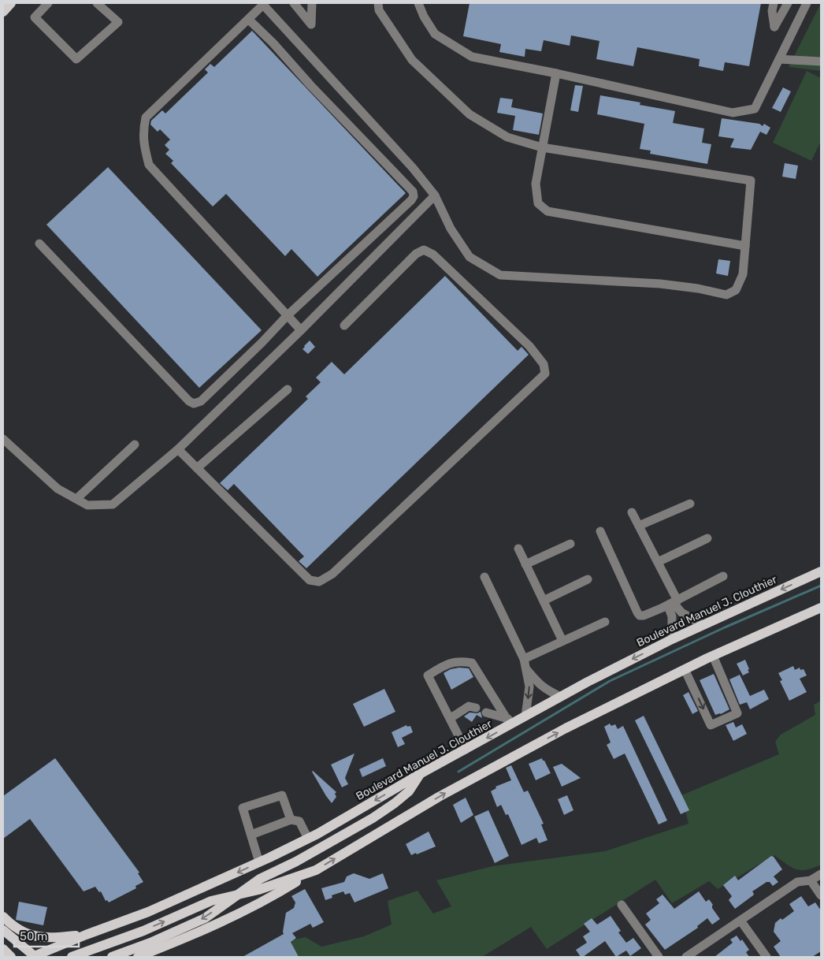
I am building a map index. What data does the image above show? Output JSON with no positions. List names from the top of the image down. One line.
{"streets":{"main road":["Boulevard Manuel J. Clouthier"]},"scale_bar":"50 m"}
